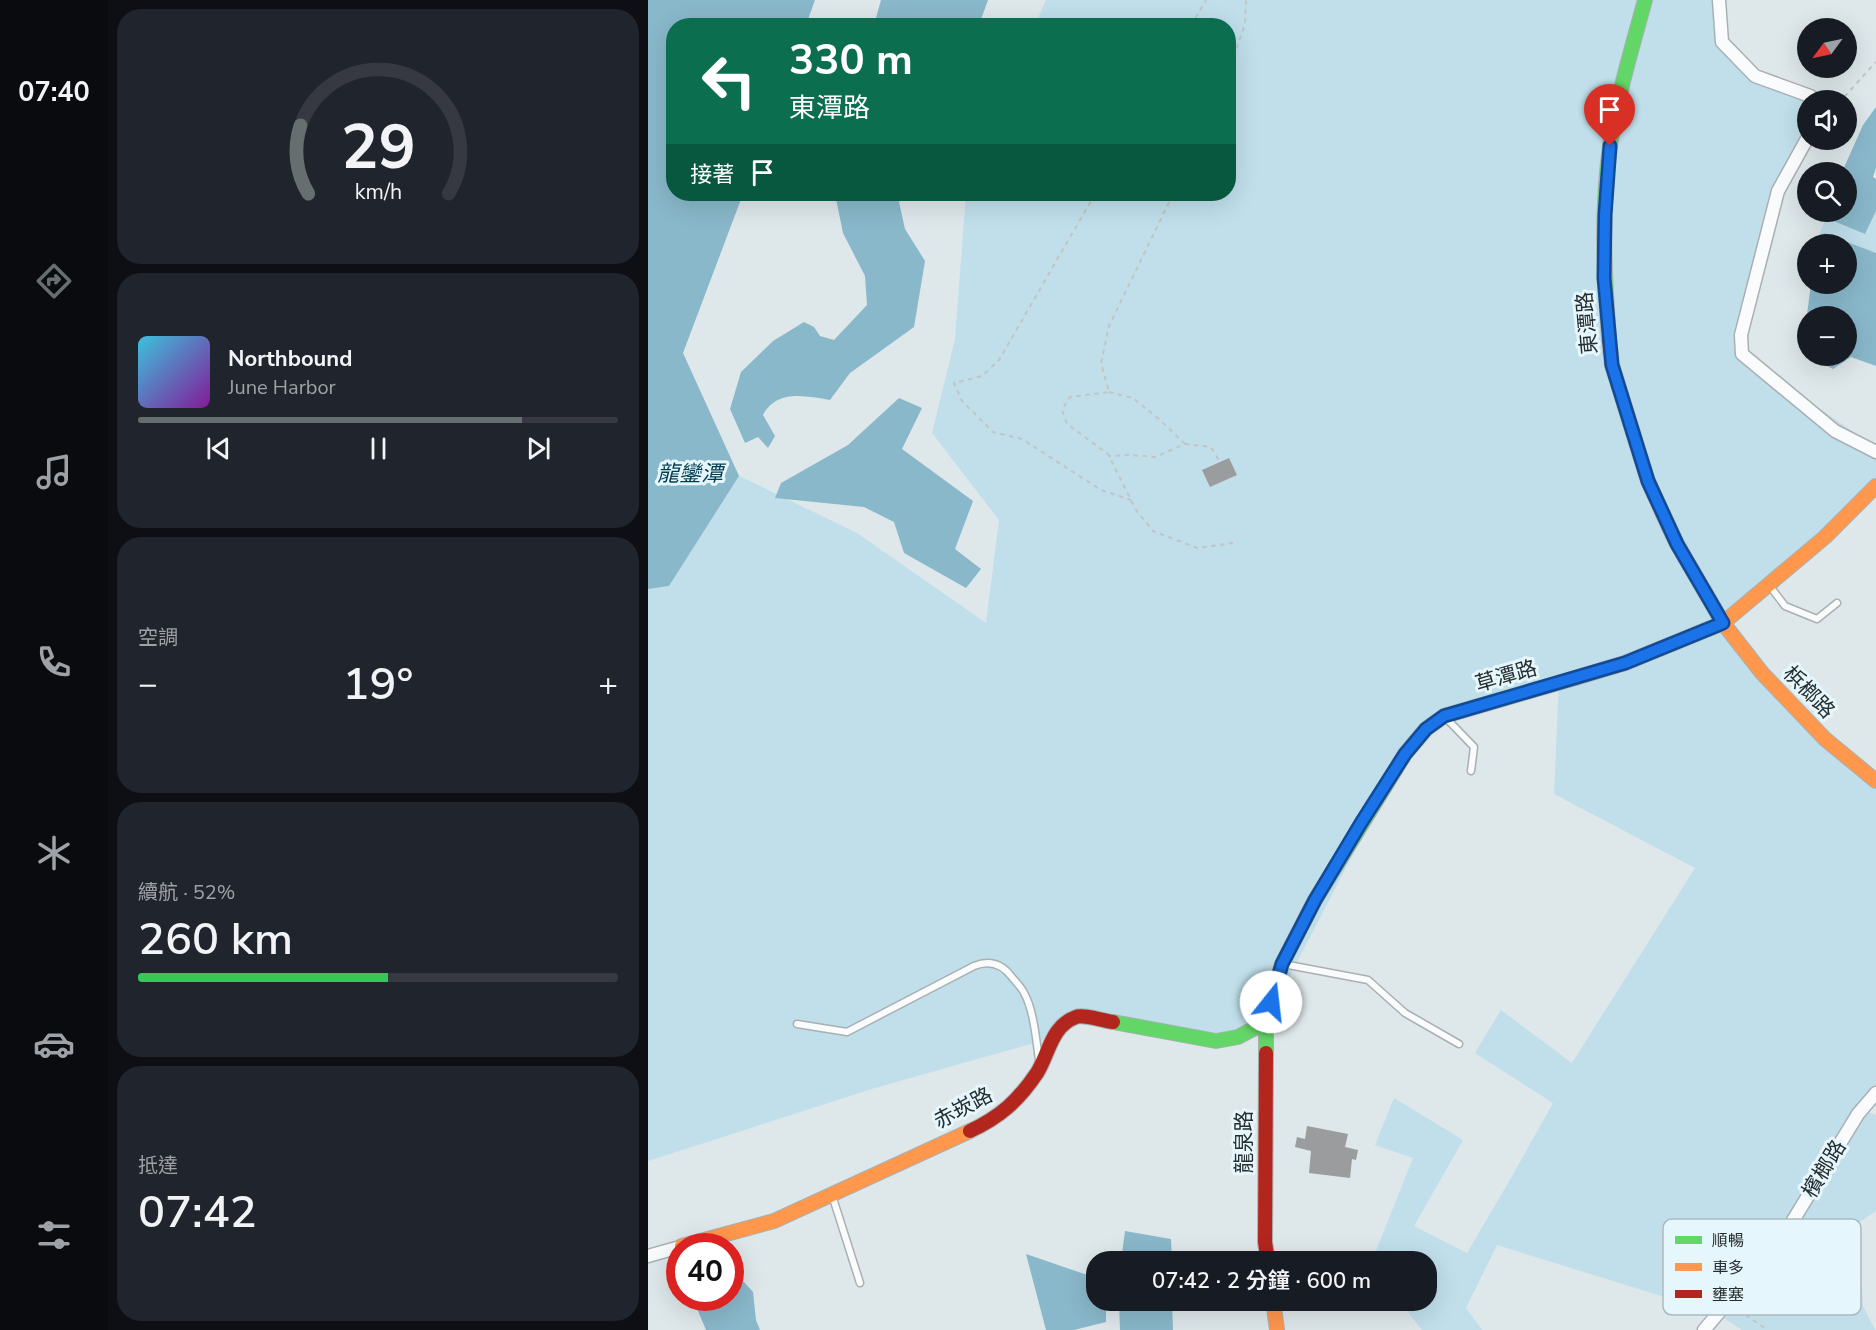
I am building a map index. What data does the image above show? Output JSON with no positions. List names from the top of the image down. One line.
{"streets":{"street":["東潭路","草潭路","梹榔路","赤崁路","龍泉路","檳榔路"]},"crossings":[["東潭路","草潭路"],["東潭路","梹榔路"],["草潭路","梹榔路"],["草潭路","赤崁路"],["草潭路","龍泉路"],["赤崁路","龍泉路"]],"water":["龍鑾潭"],"legend":["順暢","車多","壅塞"],"north":"bottom left","page":{"tabs":"07:40","map_buttons":["+","−"],"turn":["330 m","東潭路"],"then":"接著","song":["Northbound","June Harbor"],"tile":["空調",["續航 · 52%","260 km"],["抵達","07:42"]],"heat":["−","19°","+"],"limit":"40","trip":"07:42 · 2 分鐘 · 600 m","gauge":["29","km/h"]}}
